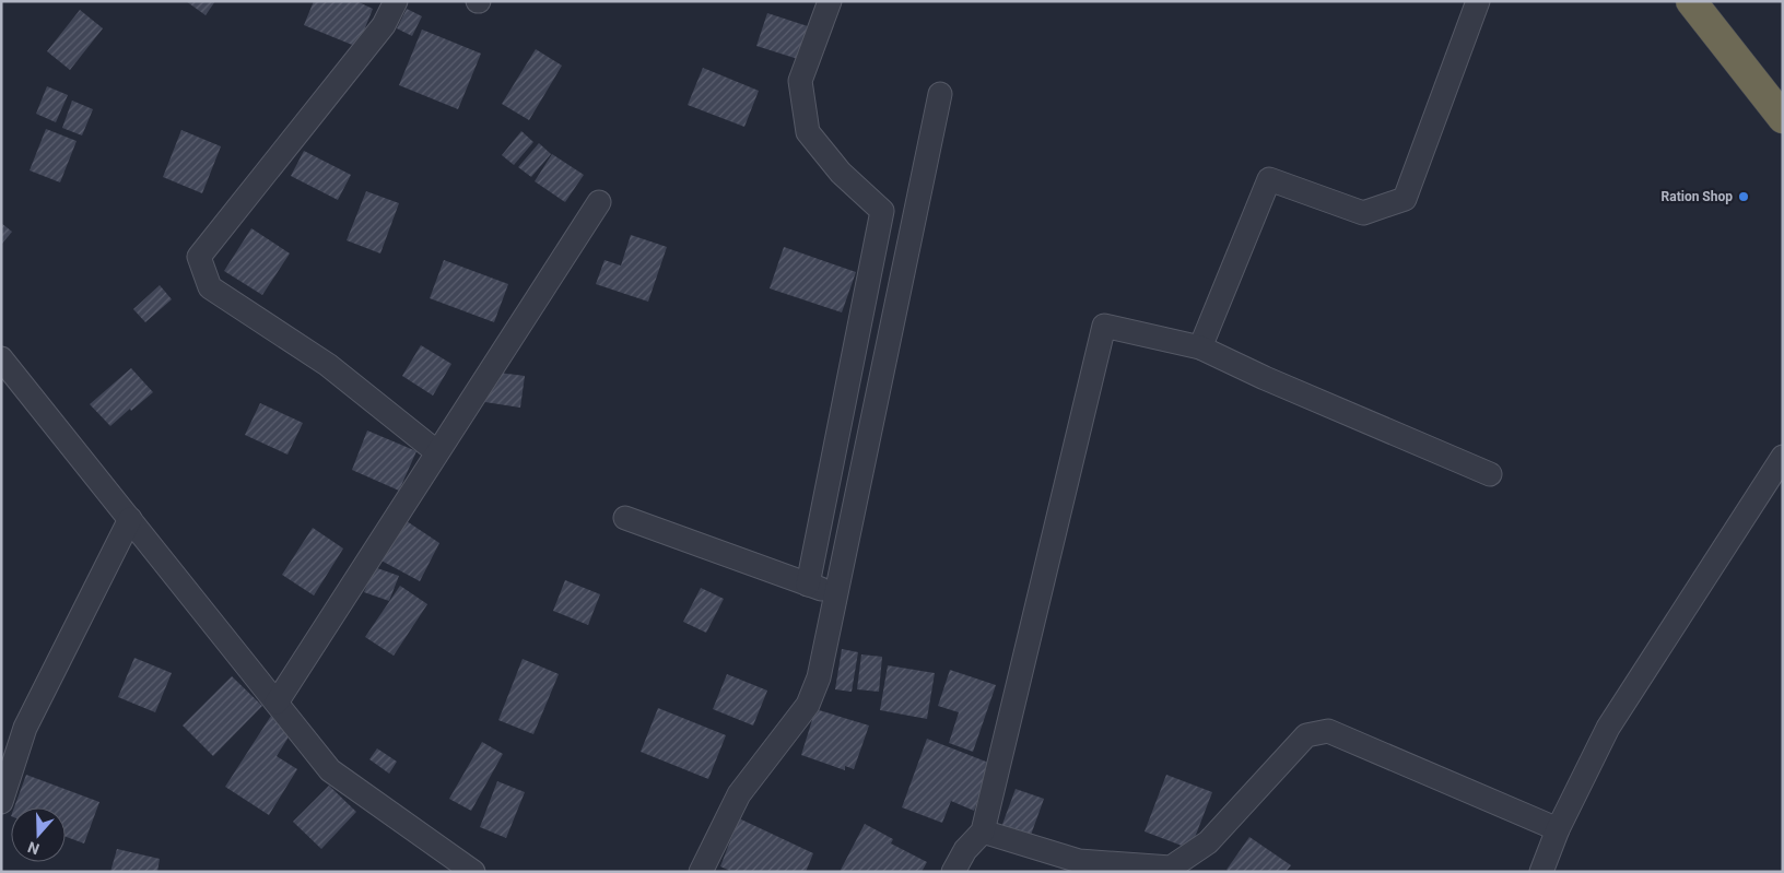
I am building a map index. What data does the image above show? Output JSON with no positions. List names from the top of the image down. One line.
{"places":["Ration Shop"],"north":"bottom"}
